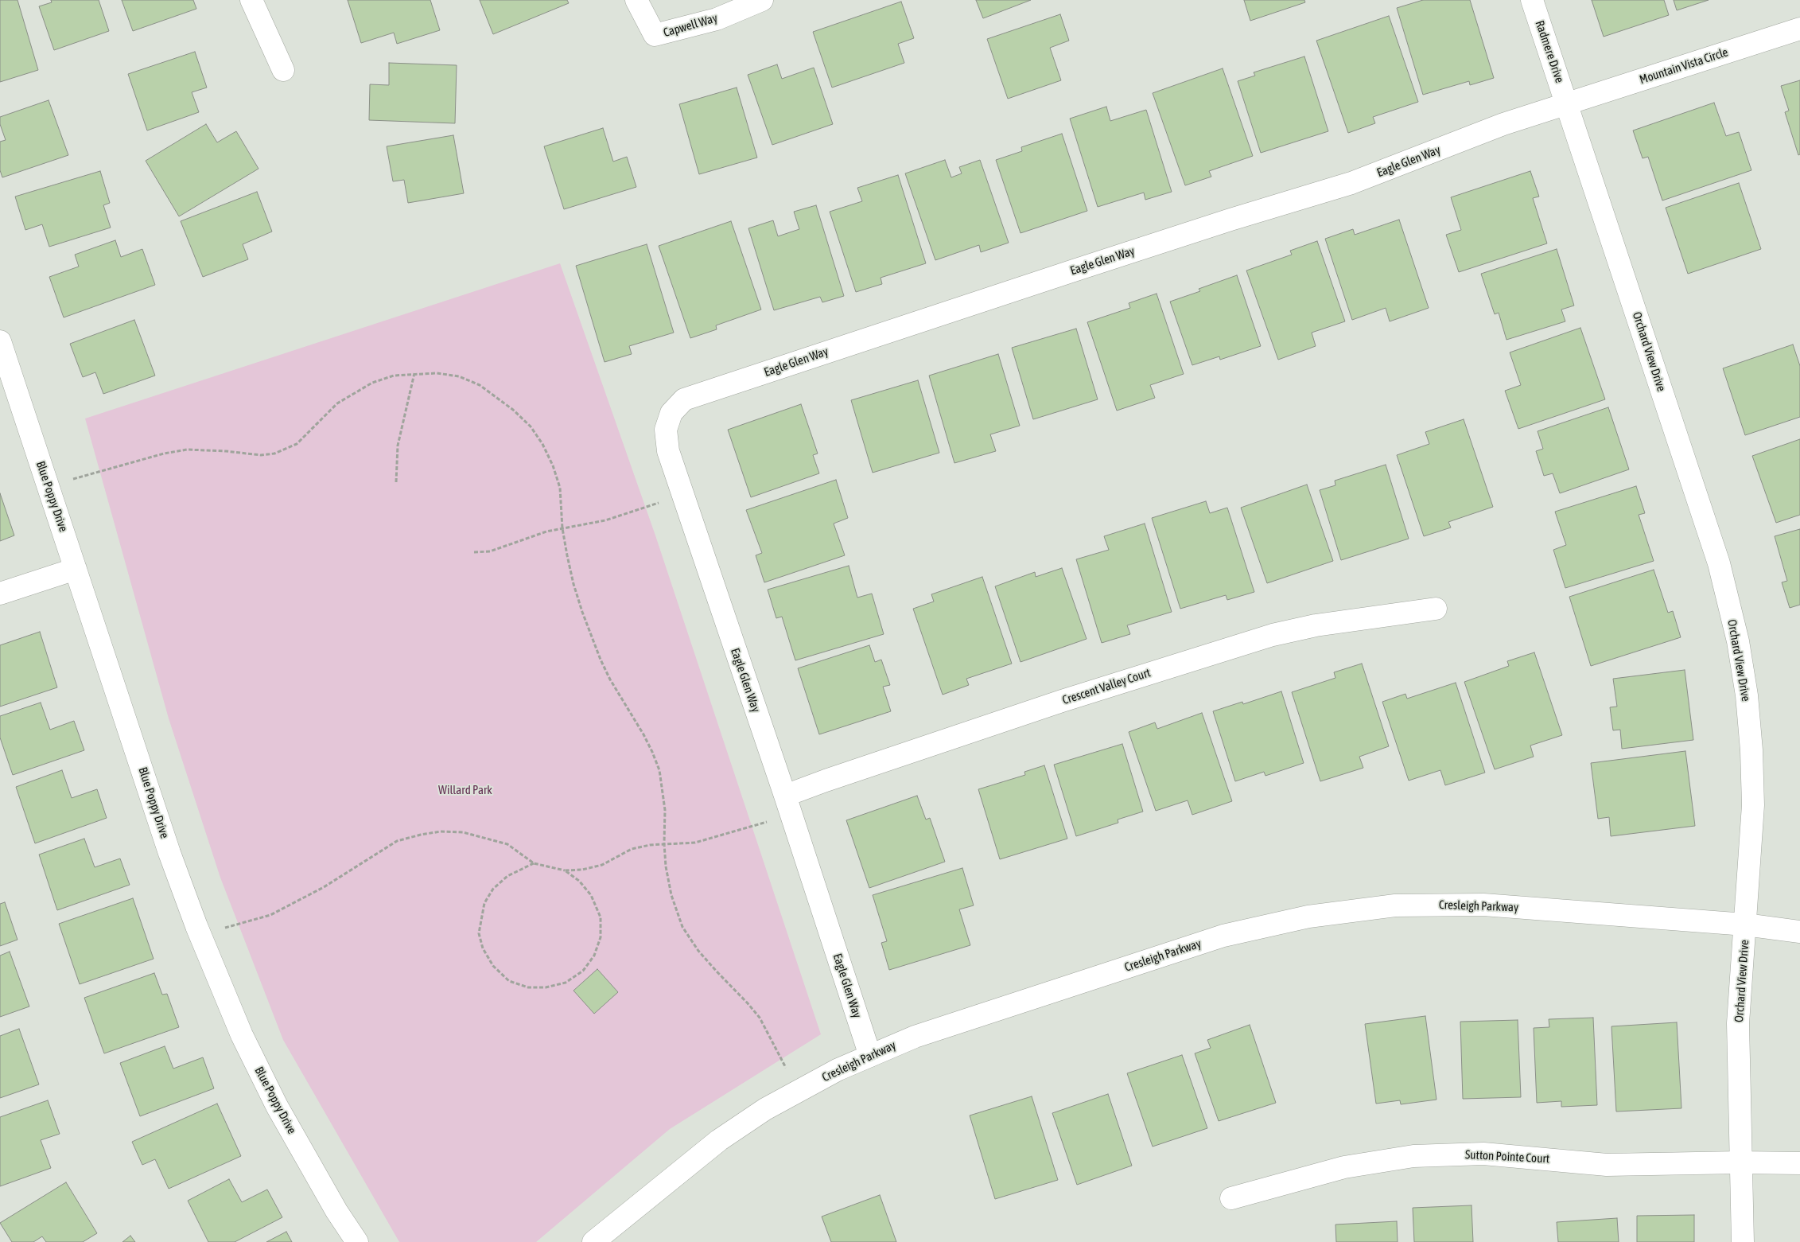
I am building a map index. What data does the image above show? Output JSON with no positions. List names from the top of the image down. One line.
{"streets":{"street":["Capwell Way","Radmere Drive","Mountain Vista Circle","Eagle Glen Way","Orchard View Drive","Blue Poppy Drive","Crescent Valley Court","Cresleigh Parkway","Sutton Pointe Court"]},"crossings":[["Radmere Drive","Mountain Vista Circle"],["Radmere Drive","Eagle Glen Way"],["Radmere Drive","Orchard View Drive"],["Mountain Vista Circle","Eagle Glen Way"],["Mountain Vista Circle","Orchard View Drive"],["Eagle Glen Way","Orchard View Drive"],["Eagle Glen Way","Crescent Valley Court"],["Eagle Glen Way","Cresleigh Parkway"],["Orchard View Drive","Cresleigh Parkway"],["Orchard View Drive","Sutton Pointe Court"]],"parks":["Willard Park"]}
